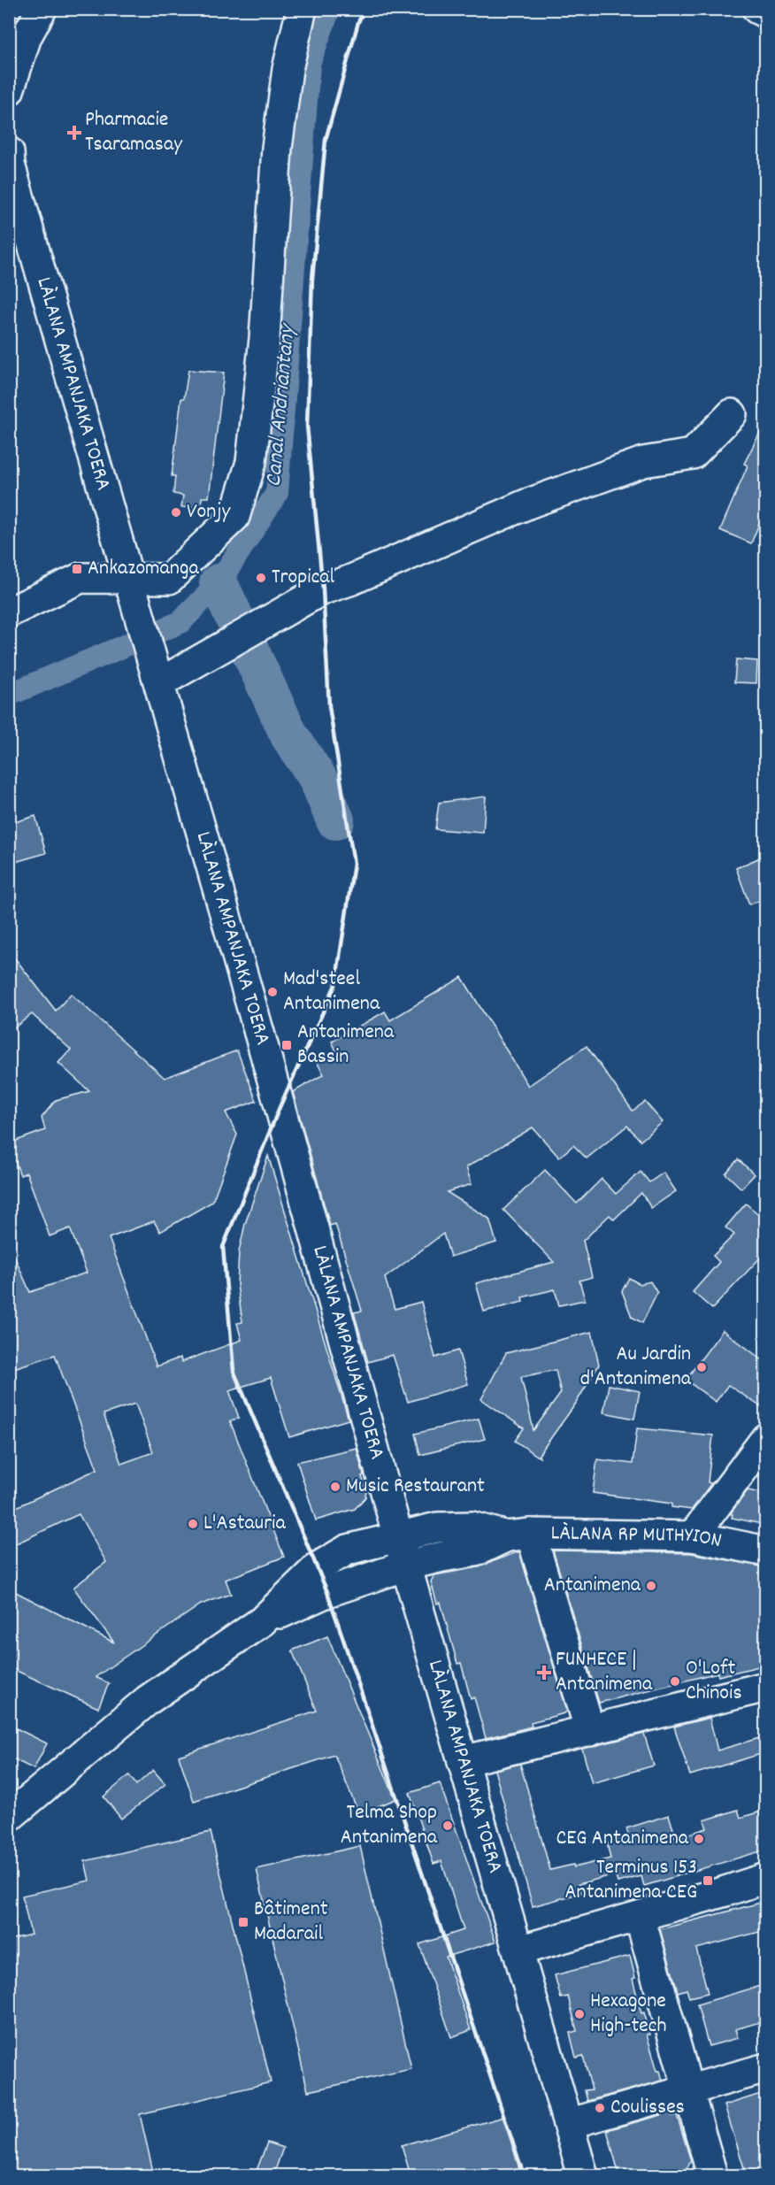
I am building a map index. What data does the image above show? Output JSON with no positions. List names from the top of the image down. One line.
{"streets":{"street":["LÀLANA AMPANJAKA TOERA","LÀLANA RP MUTHYION"]},"crossings":[["LÀLANA AMPANJAKA TOERA","LÀLANA RP MUTHYION"]],"water":["Canal Andriantany"],"places":{"health":["Pharmacie Tsaramasay","FUNHECE | Antanimena"],"other":["Vonjy","Tropical","Mad'steel Antanimena","Au Jardin d'Antanimena","Music Restaurant","L'Astauria","Antanimena","O'Loft Chinois","Telma Shop Antanimena","CEG Antanimena","Hexagone High-tech","Coulisses"],"transit":["Ankazomanga","Antanimena Bassin","Terminus 153 Antanimena CEG","Bâtiment Madarail"]}}
